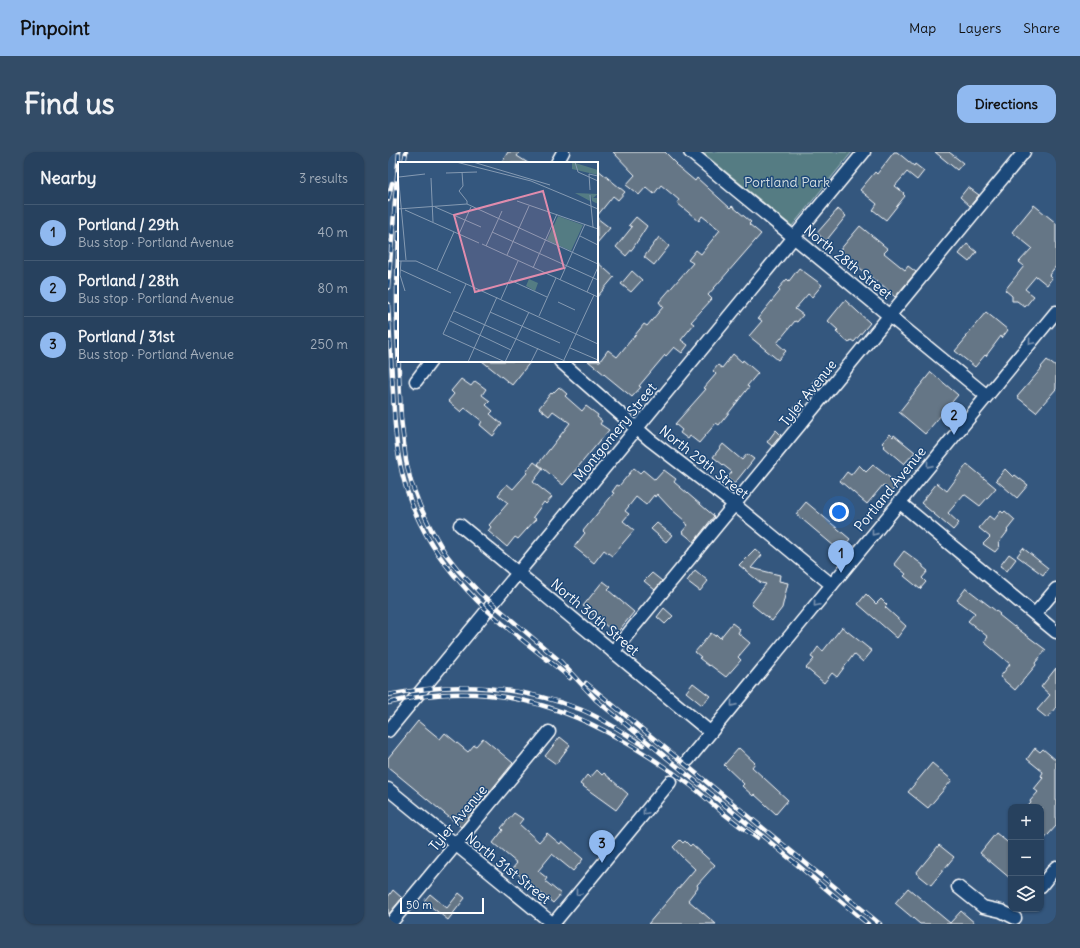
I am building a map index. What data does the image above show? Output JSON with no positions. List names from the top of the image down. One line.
{"streets":{"street":["North 28th Street","Tyler Avenue","Montgomery Street","North 29th Street","Portland Avenue","North 30th Street","North 31st Street"]},"crossings":[["North 28th Street","Tyler Avenue"],["North 28th Street","Montgomery Street"],["North 28th Street","Portland Avenue"],["Tyler Avenue","North 29th Street"],["Tyler Avenue","North 30th Street"],["Tyler Avenue","North 31st Street"],["Montgomery Street","North 29th Street"],["Montgomery Street","North 30th Street"],["North 29th Street","Portland Avenue"],["Portland Avenue","North 30th Street"]],"one_way":["Portland Avenue"],"parks":["Portland Park"],"scale_bar":"50 m","page":{"header":"Pinpoint","nav":["Map","Layers","Share"],"buttons":"Directions","title":"Find us","heading":["Nearby","3 results"],"list":[{"mark":"1","name":"Portland / 29th","note":"Bus stop · Portland Avenue","value":"40 m"},{"mark":"2","name":"Portland / 28th","note":"Bus stop · Portland Avenue","value":"80 m"},{"mark":"3","name":"Portland / 31st","note":"Bus stop · Portland Avenue","value":"250 m"}],"pins":["2","1","3"],"map_buttons":["+","−"],"scale":"50 m"}}
